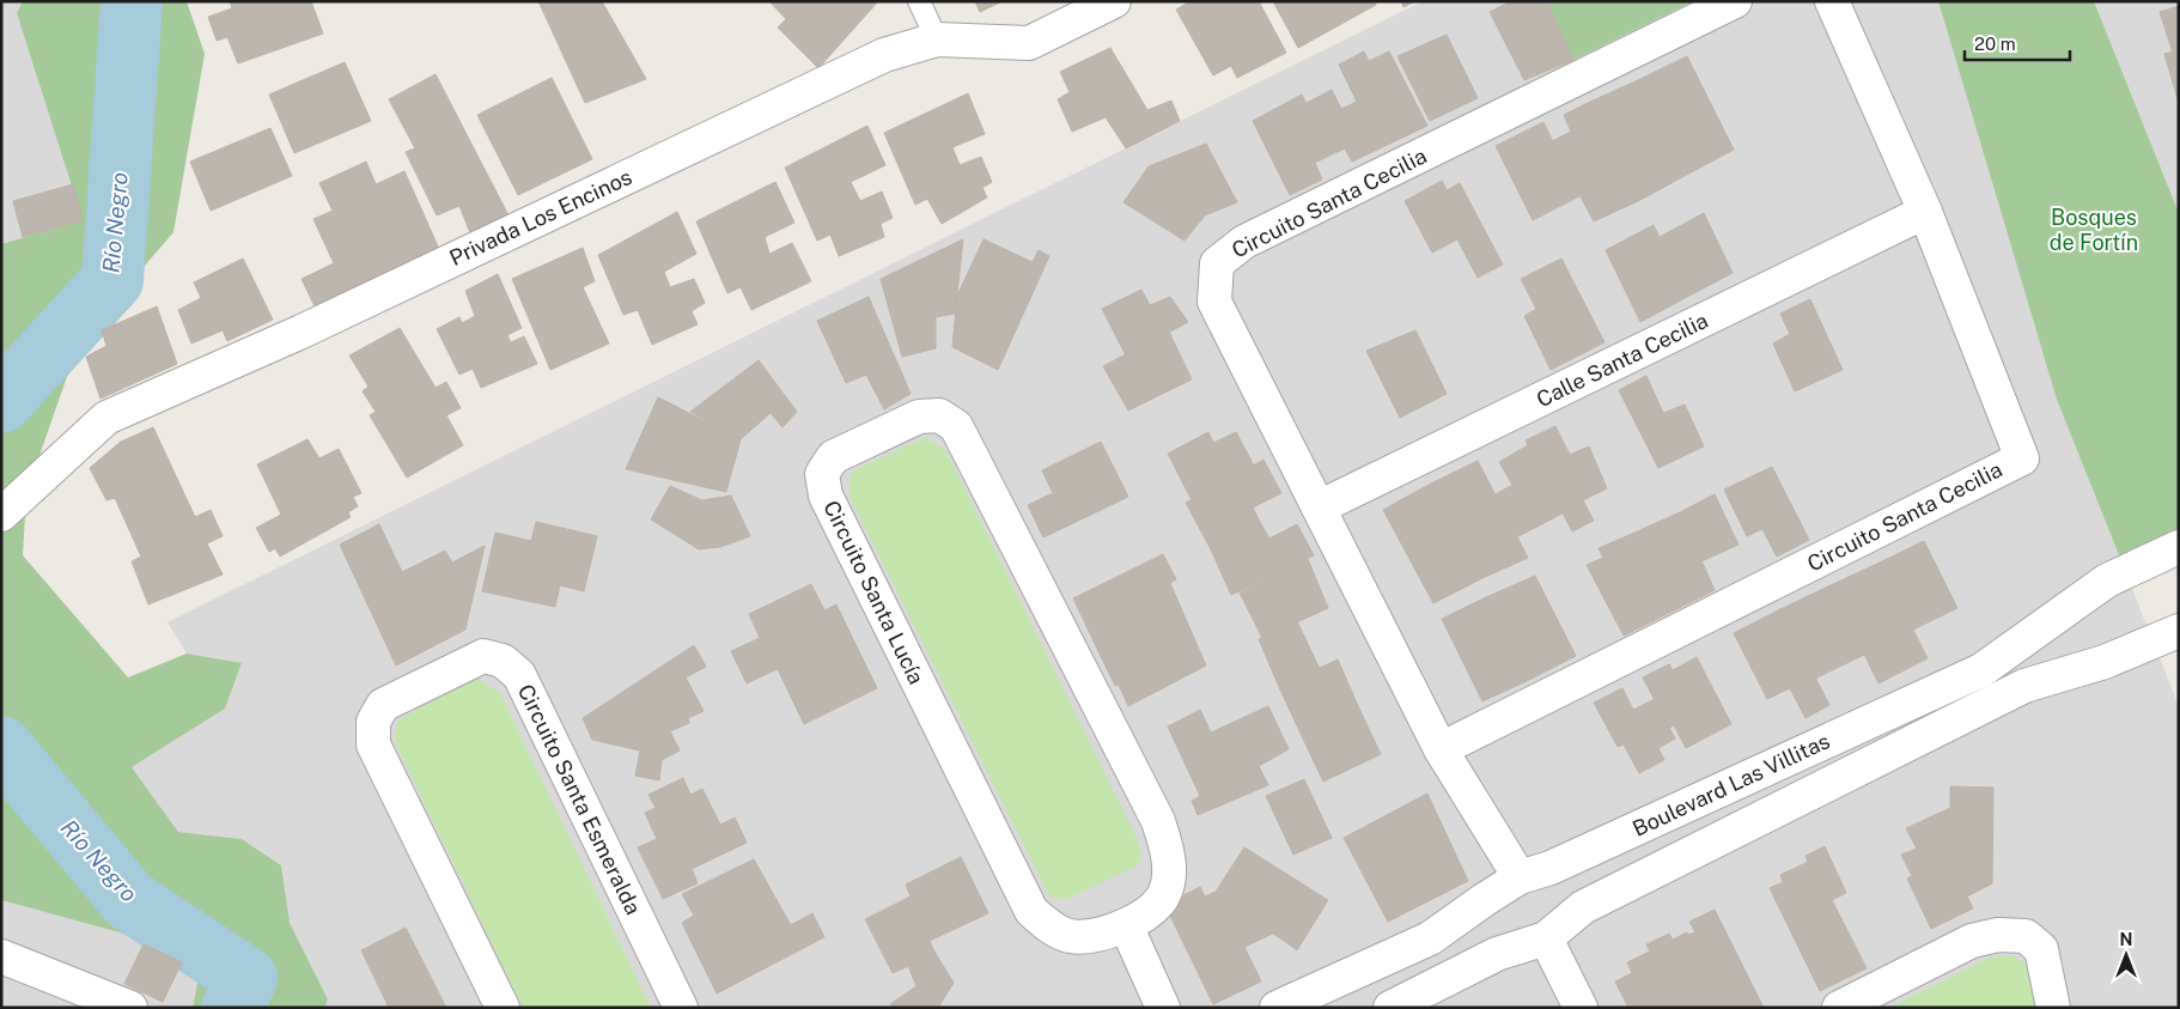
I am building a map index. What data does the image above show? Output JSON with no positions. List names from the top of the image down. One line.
{"streets":{"street":["Circuito Santa Cecilia","Privada Los Encinos","Calle Santa Cecilia","Circuito Santa Lucía","Boulevard Las Villitas","Circuito Santa Esmeralda"]},"crossings":[["Circuito Santa Cecilia","Calle Santa Cecilia"],["Circuito Santa Cecilia","Boulevard Las Villitas"]],"water":["Río Negro"],"parks":["Bosques de Fortín"],"scale_bar":"20 m","north":"top"}
